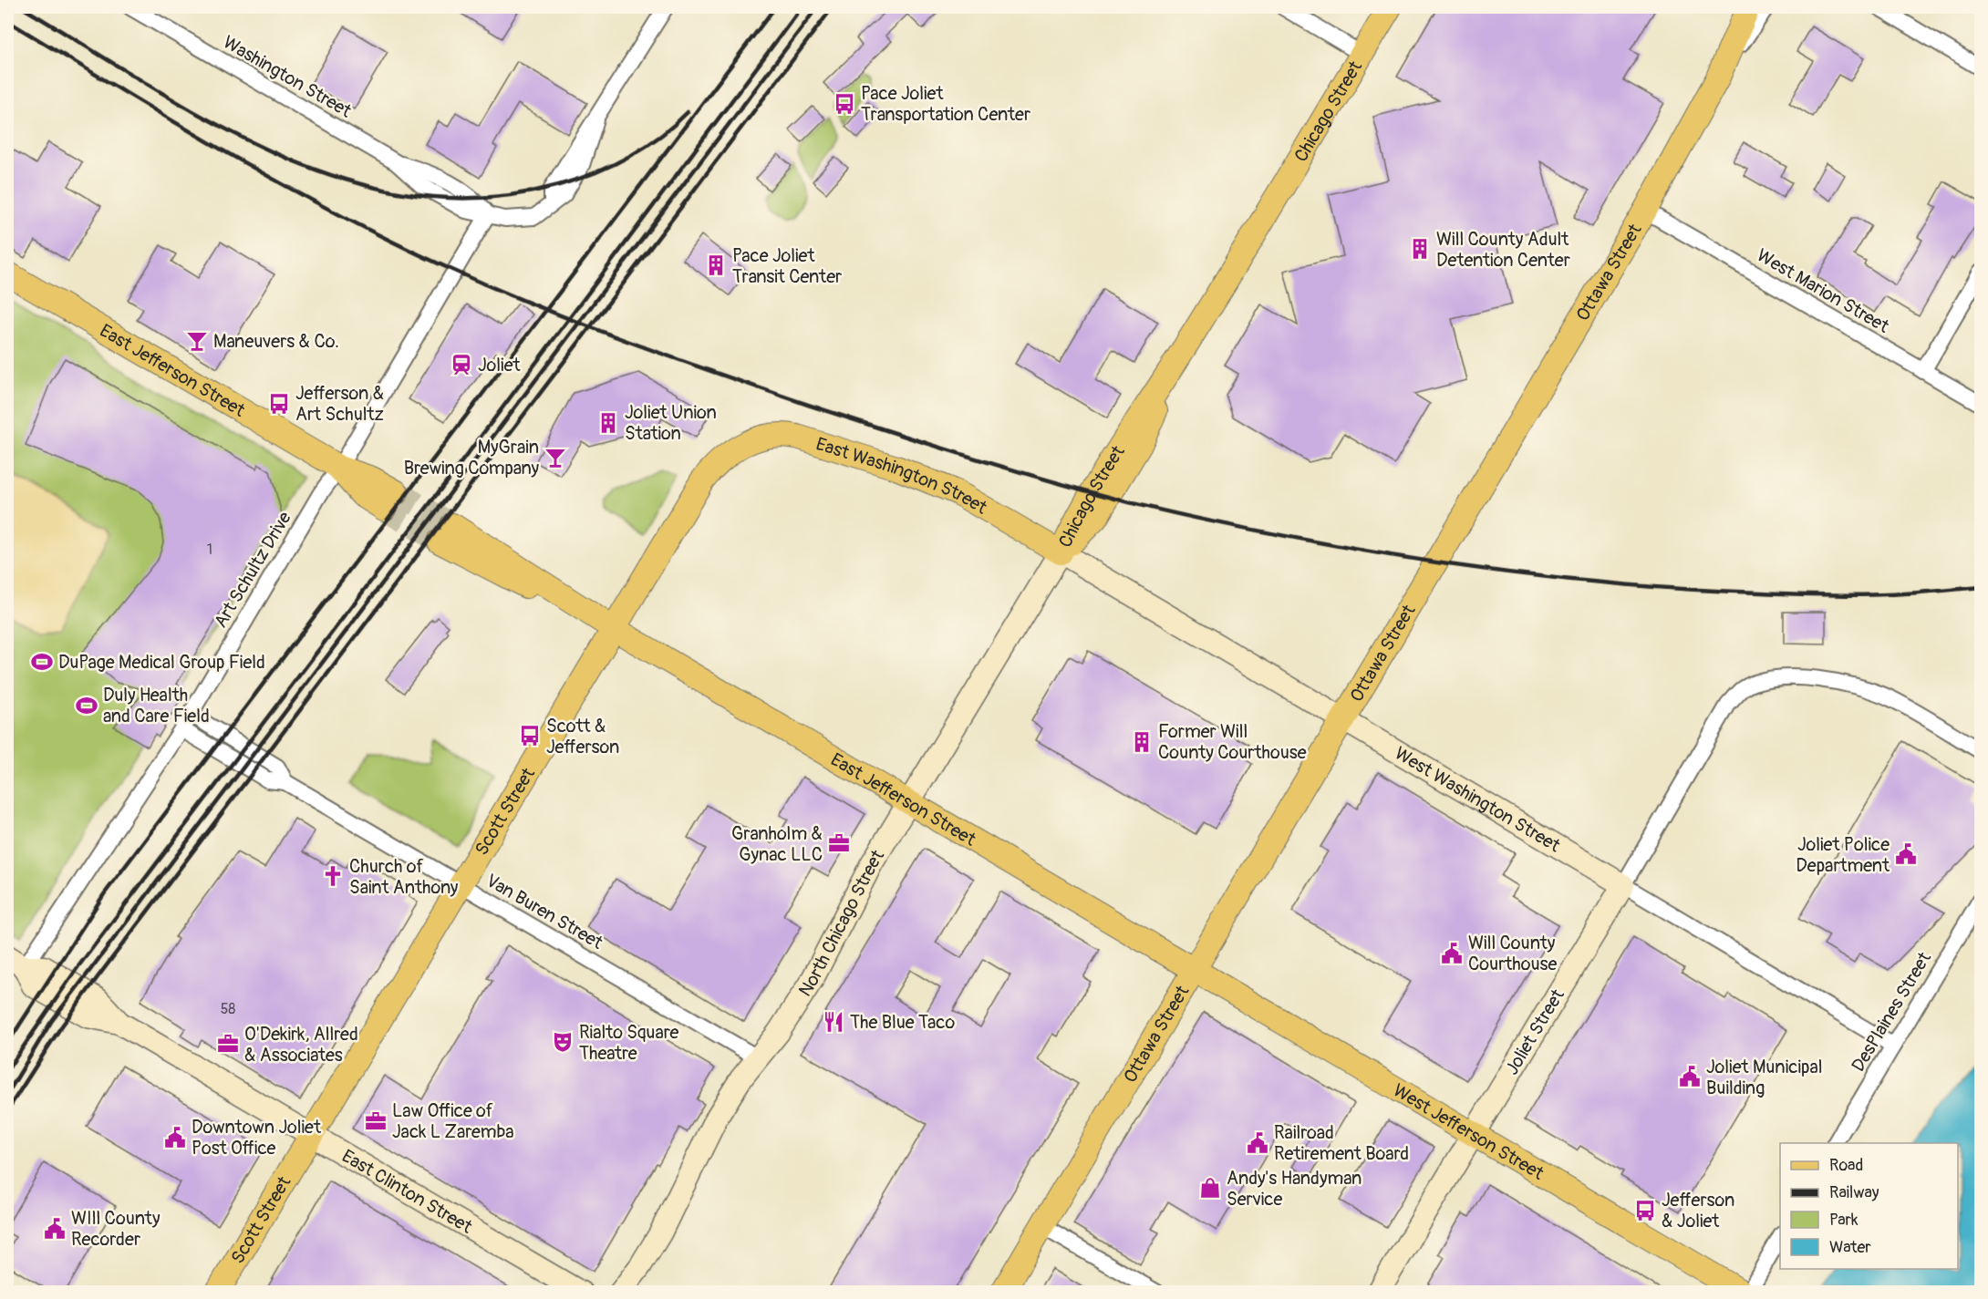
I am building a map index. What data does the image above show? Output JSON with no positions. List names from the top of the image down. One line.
{"streets":{"main road":["Chicago Street","Ottawa Street","East Jefferson Street","East Washington Street","Scott Street","West Jefferson Street"],"street":["Washington Street","West Marion Street","Art Schultz Drive","West Washington Street","Van Buren Street","North Chicago Street","DesPlaines Street","Joliet Street","East Clinton Street"]},"crossings":[["Washington Street","Art Schultz Drive"],["Chicago Street","East Washington Street"],["Chicago Street","West Washington Street"],["Chicago Street","North Chicago Street"],["Ottawa Street","West Marion Street"],["Ottawa Street","East Jefferson Street"],["Ottawa Street","West Washington Street"],["Ottawa Street","West Jefferson Street"],["East Jefferson Street","Art Schultz Drive"],["East Jefferson Street","Scott Street"],["East Jefferson Street","North Chicago Street"],["East Jefferson Street","West Jefferson Street"],["East Washington Street","West Washington Street"],["East Washington Street","Scott Street"],["East Washington Street","North Chicago Street"],["Art Schultz Drive","Van Buren Street"],["Art Schultz Drive","East Clinton Street"],["West Washington Street","North Chicago Street"],["West Washington Street","DesPlaines Street"],["West Washington Street","Joliet Street"],["Scott Street","Van Buren Street"],["Scott Street","East Clinton Street"],["Van Buren Street","North Chicago Street"],["Joliet Street","West Jefferson Street"]],"places":{"bus stop":["Pace Joliet Transportation Center","Jefferson & Art Schultz","Scott & Jefferson","Jefferson & Joliet"],"building":["Will County Adult Detention Center","Pace Joliet Transit Center","Joliet Union Station","Former Will County Courthouse"],"bar":["Maneuvers & Co.","MyGrain Brewing Company"],"station":["Joliet"],"sports":["DuPage Medical Group Field","Duly Health and Care Field"],"office":["Granholm & Gynac LLC","O'Dekirk, Allred & Associates","Law Office of Jack L Zaremba"],"public building":["Joliet Police Department","Will County Courthouse","Joliet Municipal Building","Downtown Joliet Post Office","Railroad Retirement Board","WIll County Recorder"],"church":["Church of Saint Anthony"],"restaurant":["The Blue Taco"],"theatre":["Rialto Square Theatre"],"shop":["Andy's Handyman Service"]},"house_numbers":["1","58"],"legend":["Road","Railway","Park","Water"]}
